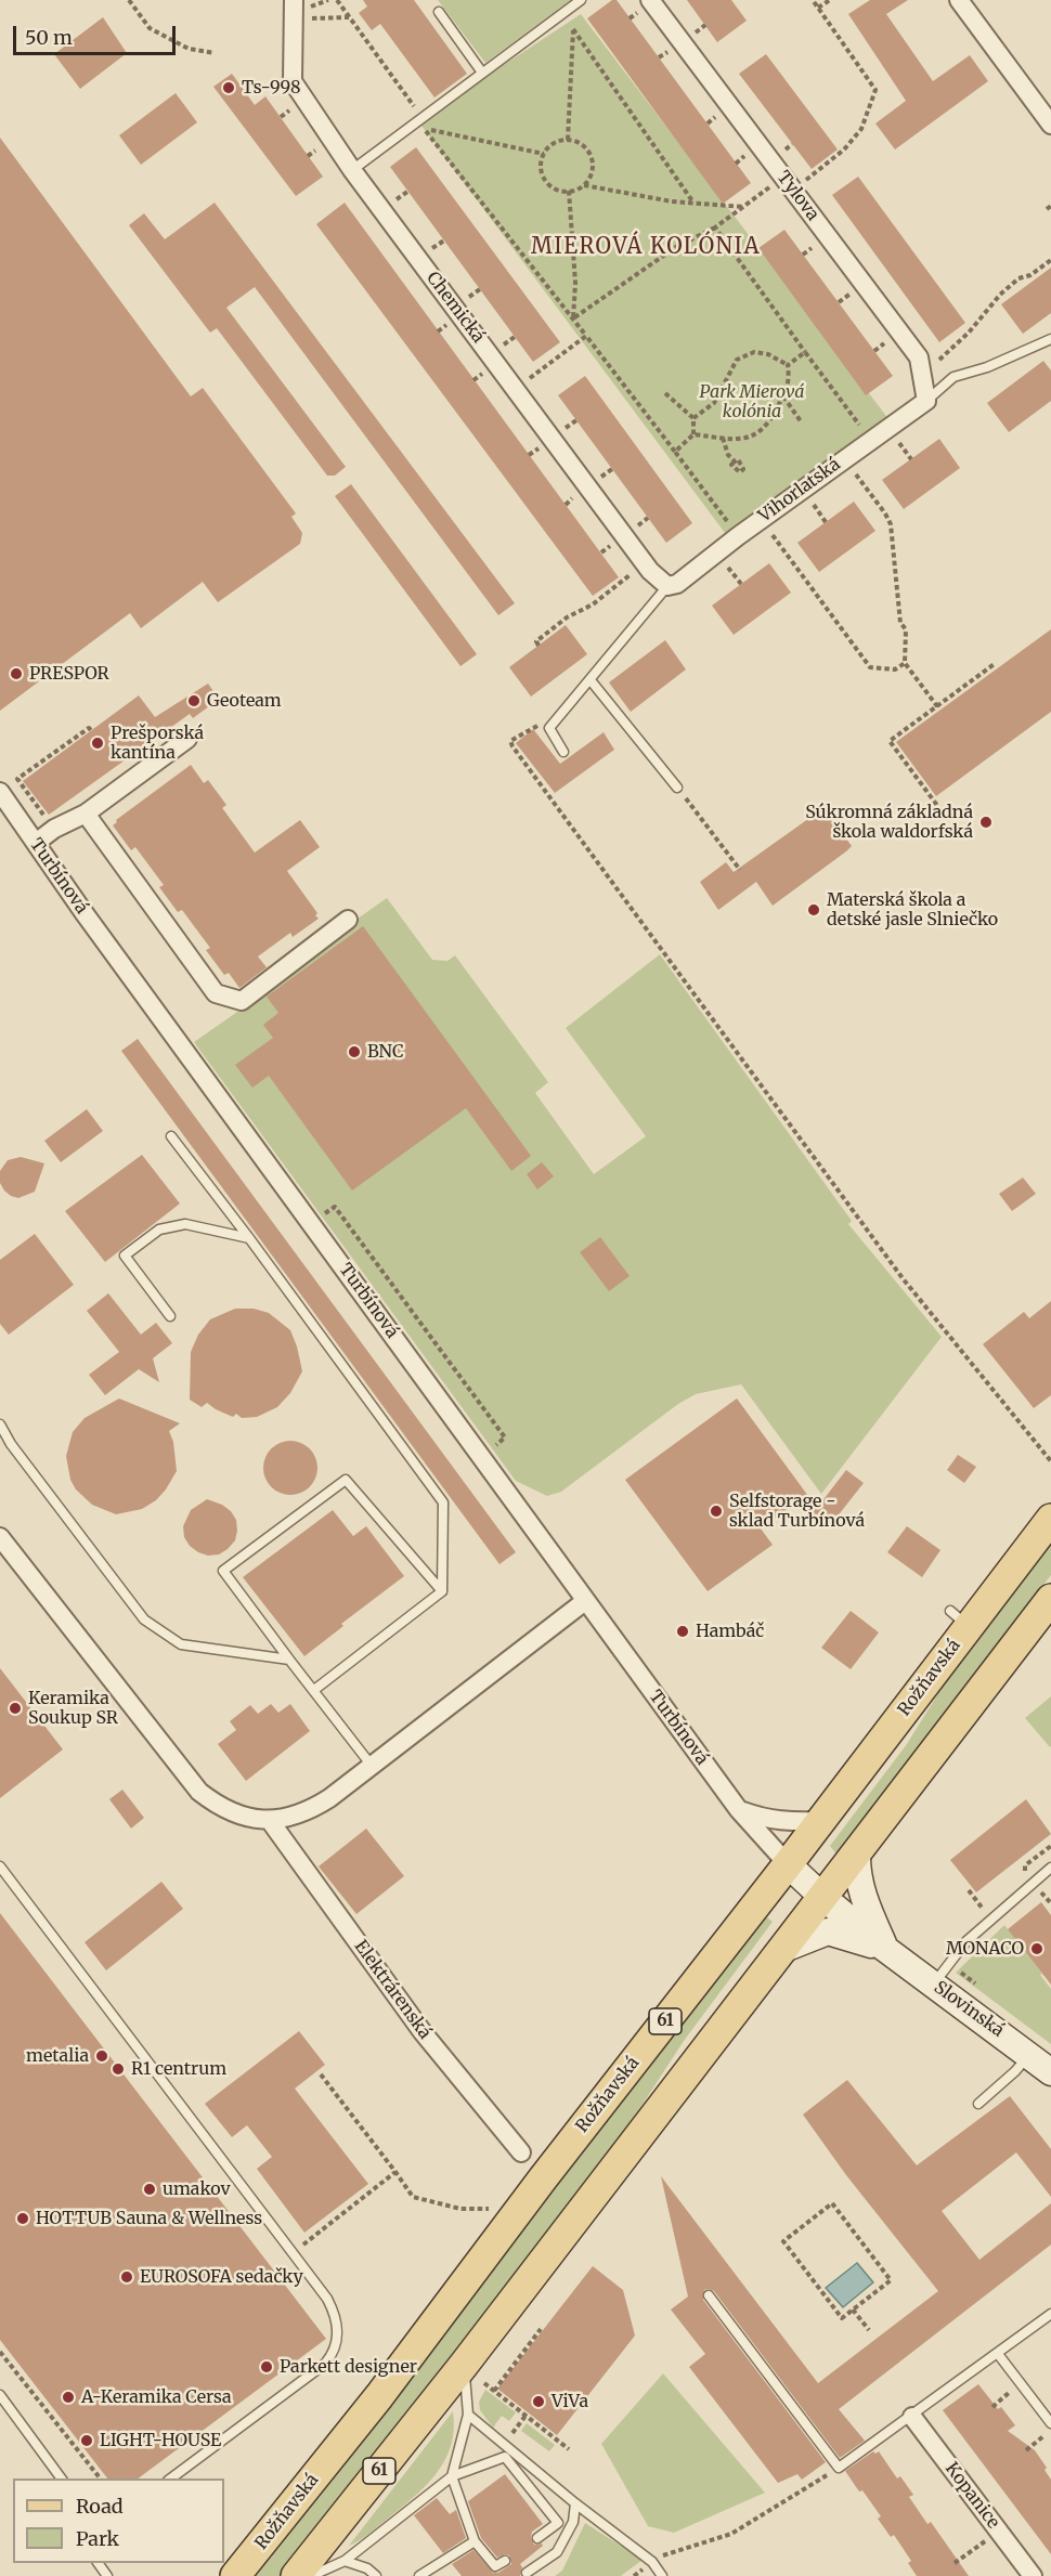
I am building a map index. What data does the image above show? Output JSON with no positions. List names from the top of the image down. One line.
{"streets":{"main road":["Rožňavská","61"],"street":["Tylova","Chemická","Vihorlatská","Turbínová","Elektrárenská","Slovinská","Kopanice"]},"crossings":[["Tylova","Vihorlatská"],["Chemická","Vihorlatská"],["Turbínová","Rožňavská"],["Turbínová","Slovinská"],["Rožňavská","Slovinská"],["Slovinská","61"]],"districts":["MIEROVÁ KOLÓNIA"],"parks":["Park Mierová kolónia"],"places":["Ts-998","PRESPOR","Geoteam","Prešporská kantína","Súkromná základná škola waldorfská","Materská škola a detské jasle Slniečko","BNC","Selfstorage - sklad Turbínová","Hambáč","Keramika Soukup SR","MONACO","metalia","R1 centrum","umakov","HOTTUB Sauna & Wellness","EUROSOFA sedačky","Parkett designer","A-Keramika Cersa","ViVa","LIGHT-HOUSE"],"legend":["Road","Park"],"scale_bar":"50 m"}
